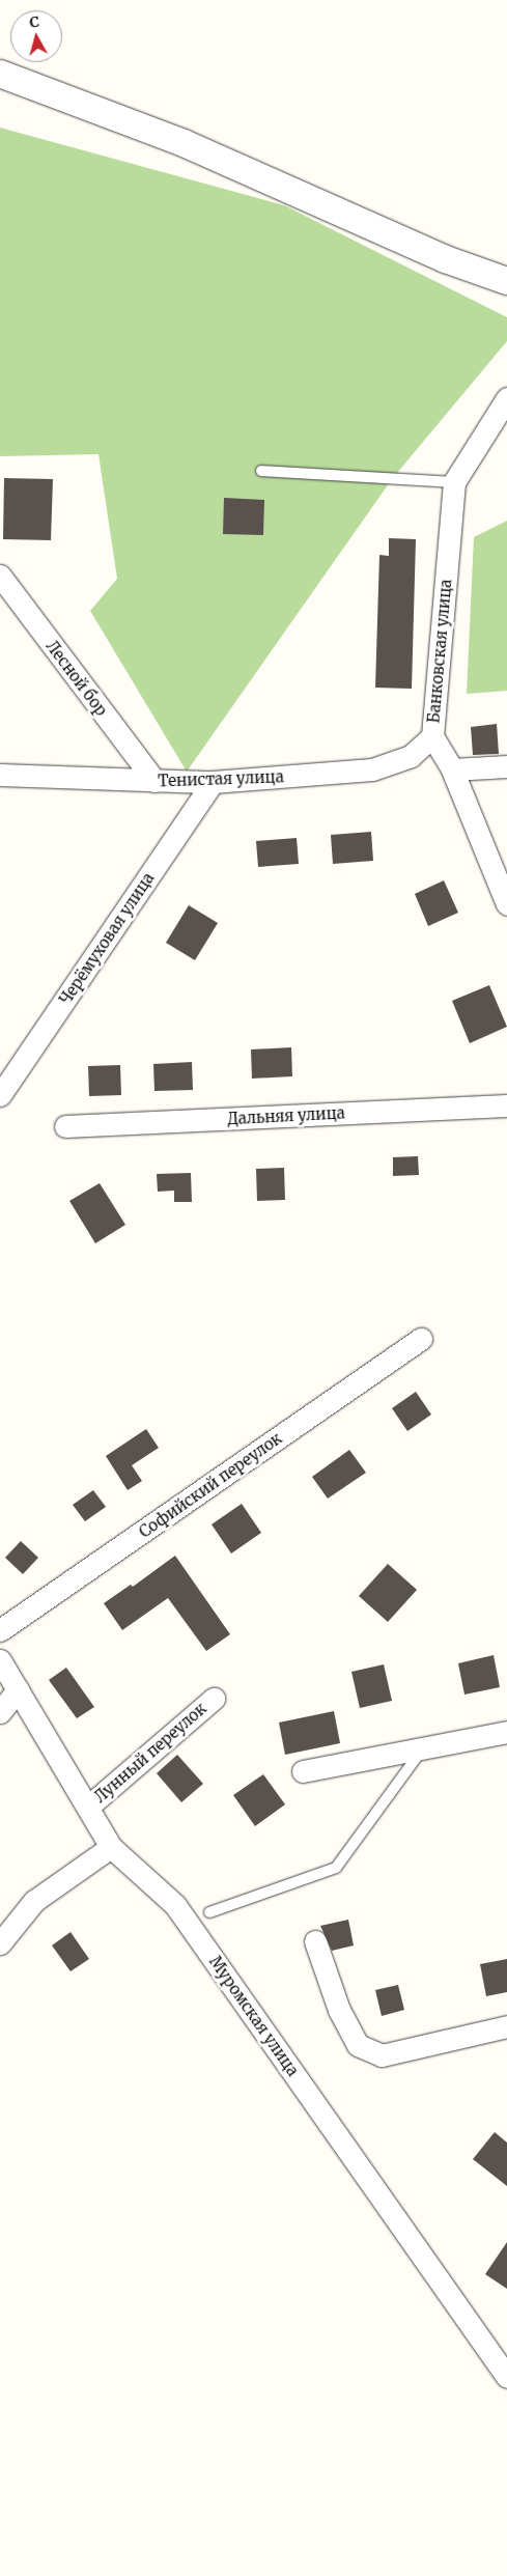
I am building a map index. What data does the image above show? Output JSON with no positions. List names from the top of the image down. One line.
{"streets":{"street":["Банковская улица","Лесной бор","Тенистая улица","Черёмуховая улица","Дальняя улица","Софийский переулок","Лунный переулок","Муромская улица"]},"crossings":[["Банковская улица","Тенистая улица"],["Лесной бор","Тенистая улица"],["Тенистая улица","Черёмуховая улица"],["Лунный переулок","Муромская улица"]],"north":"top"}
